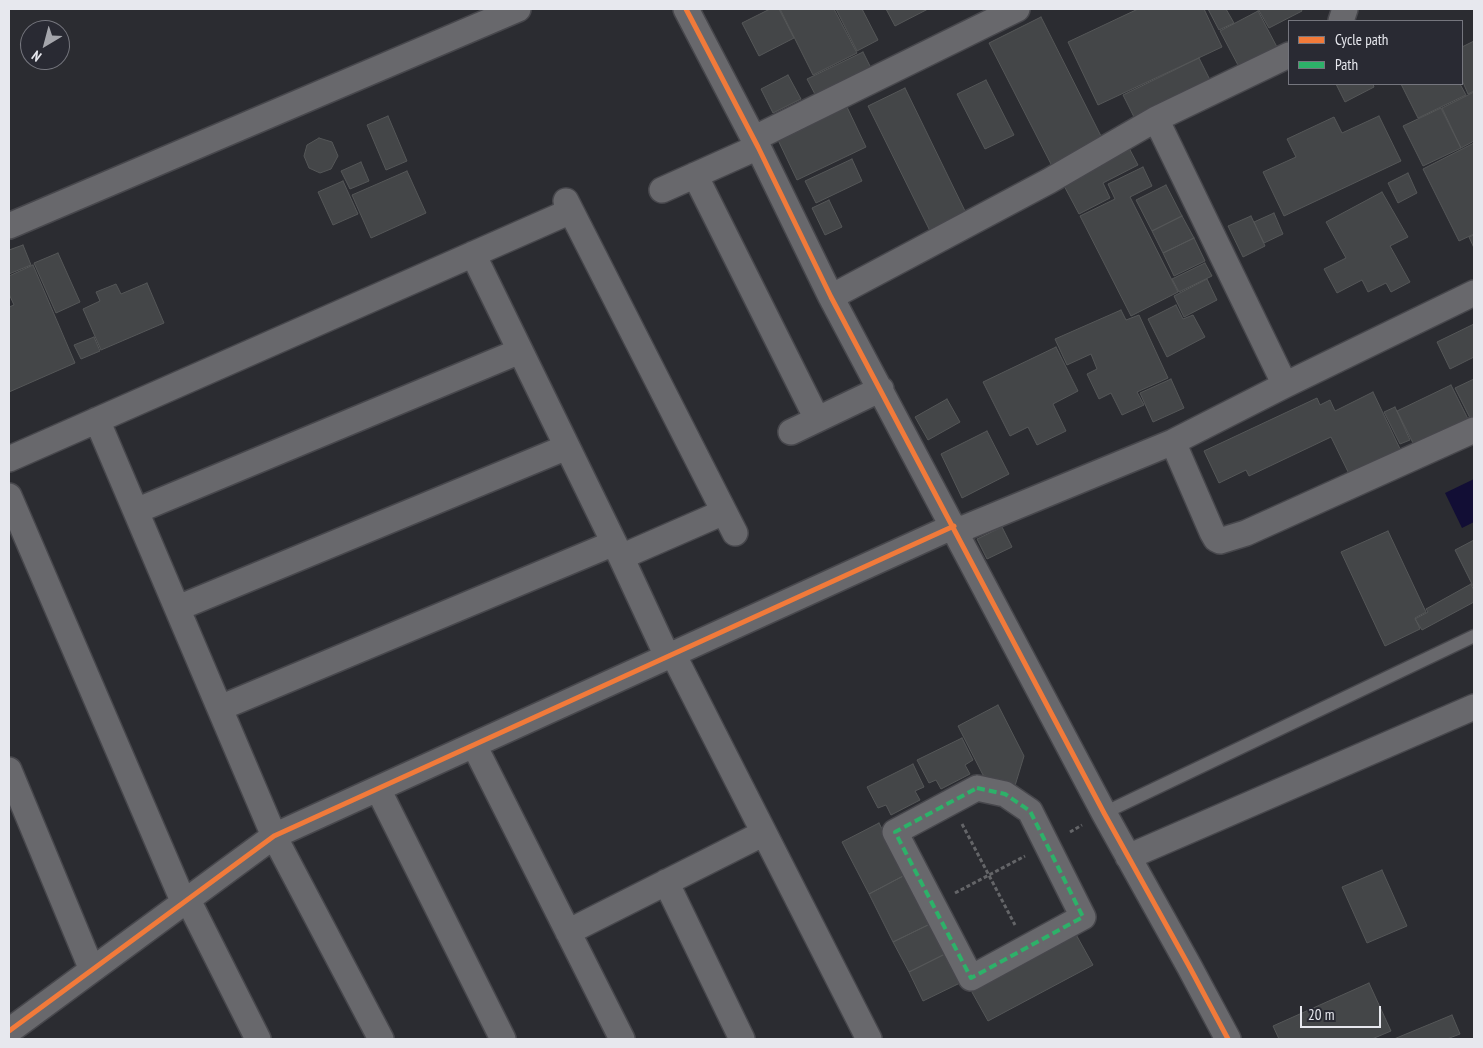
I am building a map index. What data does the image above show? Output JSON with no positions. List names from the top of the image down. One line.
{"legend":["Cycle path","Path"],"scale_bar":"20 m","north":"bottom left"}
